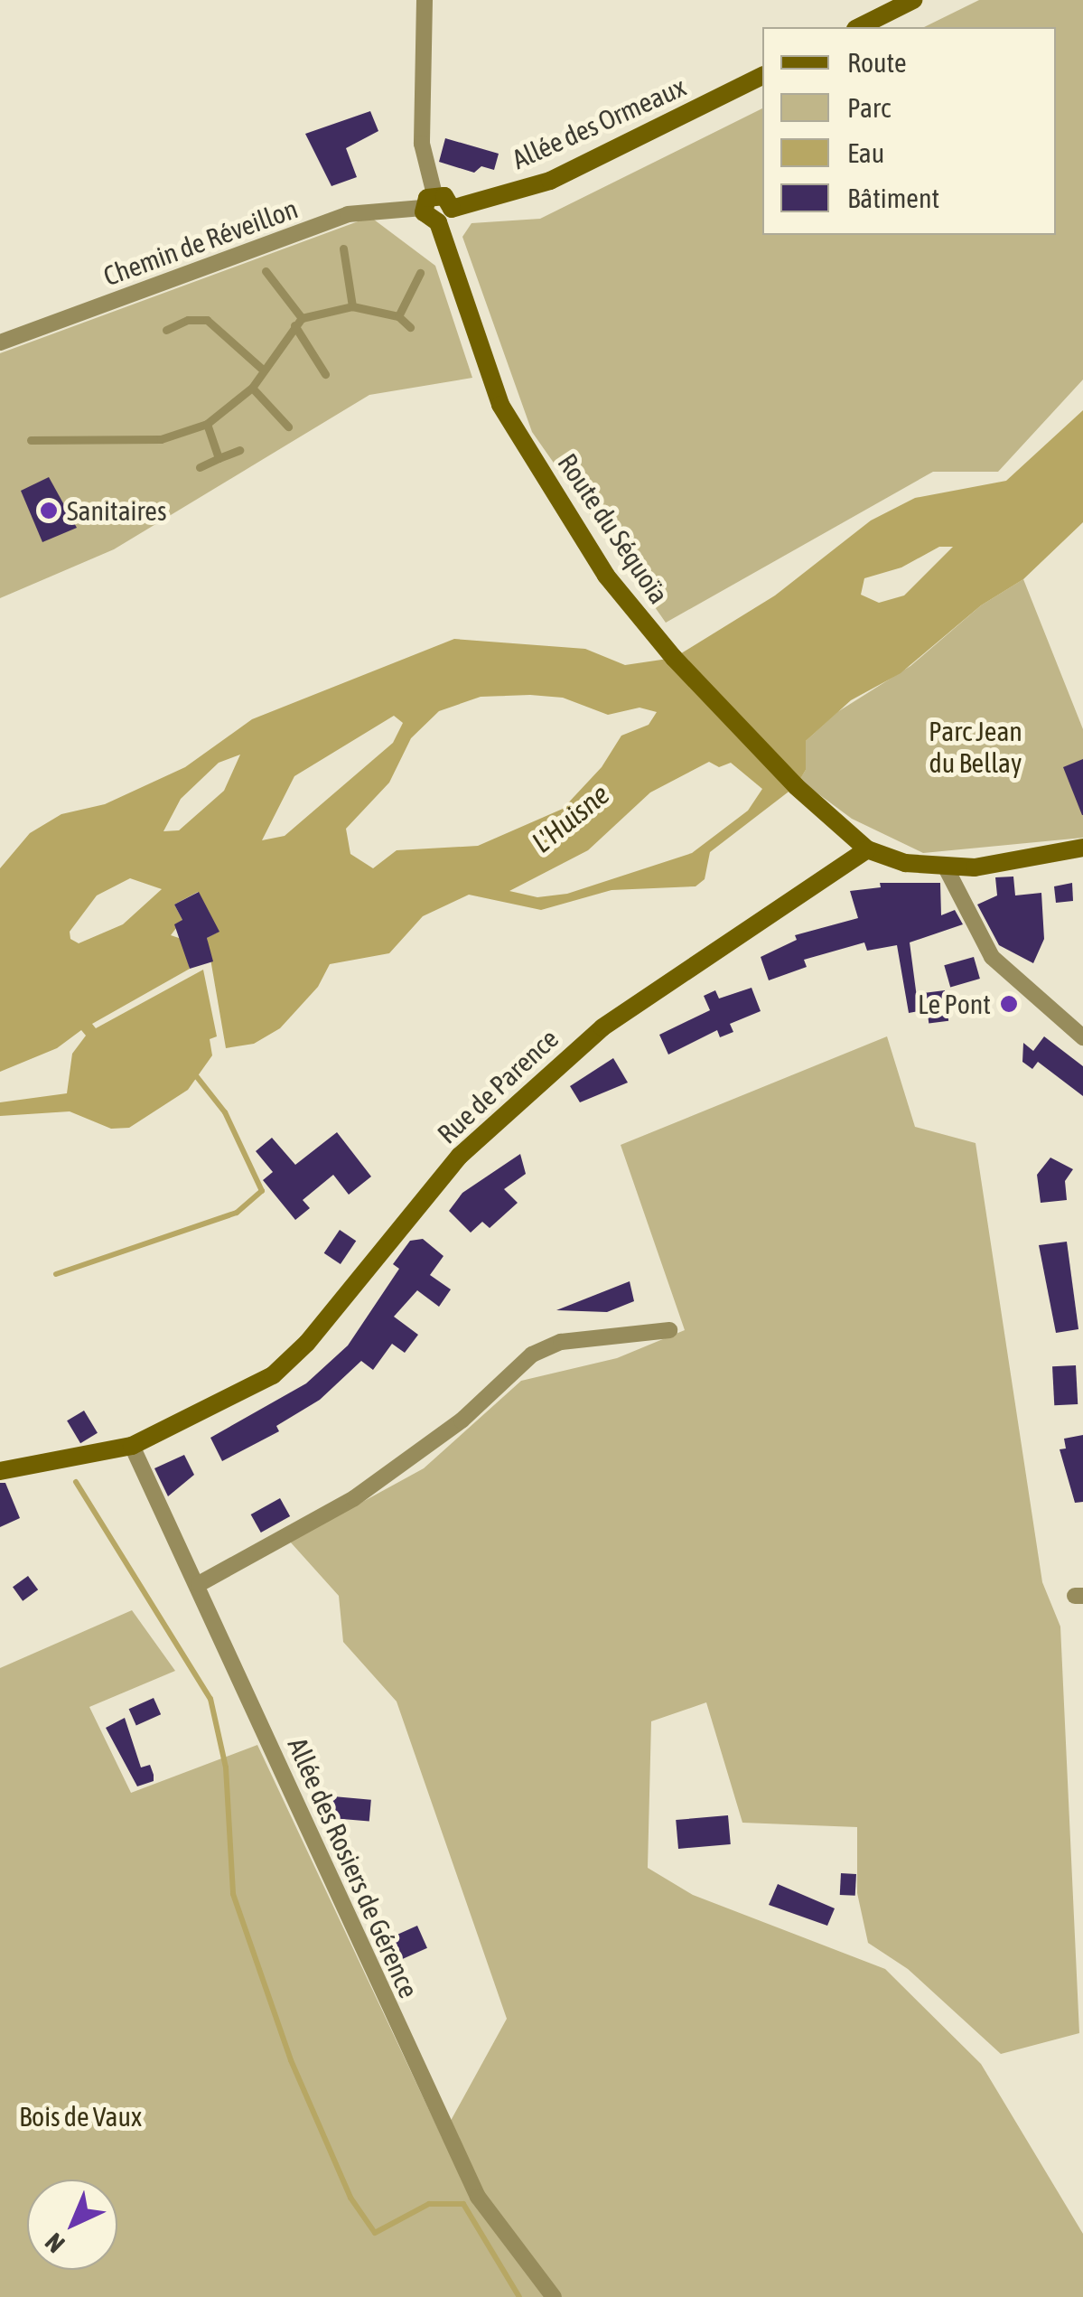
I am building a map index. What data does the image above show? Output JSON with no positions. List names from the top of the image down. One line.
{"streets":{"street":["Allée des Ormeaux","Chemin de Réveillon","Route du Séquoïa","Rue de Parence","Allée des Rosiers de Gérence"]},"crossings":[["Allée des Ormeaux","Route du Séquoïa"],["Route du Séquoïa","Rue de Parence"],["Rue de Parence","Allée des Rosiers de Gérence"]],"water":["L'Huisne"],"parks":["Parc Jean du Bellay","Bois de Vaux"],"places":["Sanitaires","Le Pont"],"legend":["Route","Parc","Eau","Bâtiment"],"north":"bottom left"}
